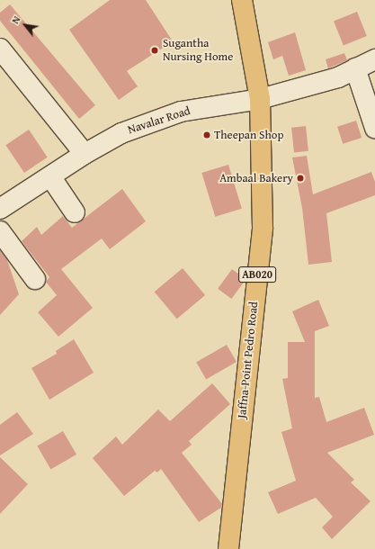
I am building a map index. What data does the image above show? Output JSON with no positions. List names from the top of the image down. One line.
{"streets":{"main road":["AB020","Jaffna-Point Pedro Road"],"street":["Navalar Road"]},"crossings":[["Navalar Road","Jaffna-Point Pedro Road"]],"places":["Sugantha Nursing Home","Theepan Shop","Ambaal Bakery"],"north":"top left"}
